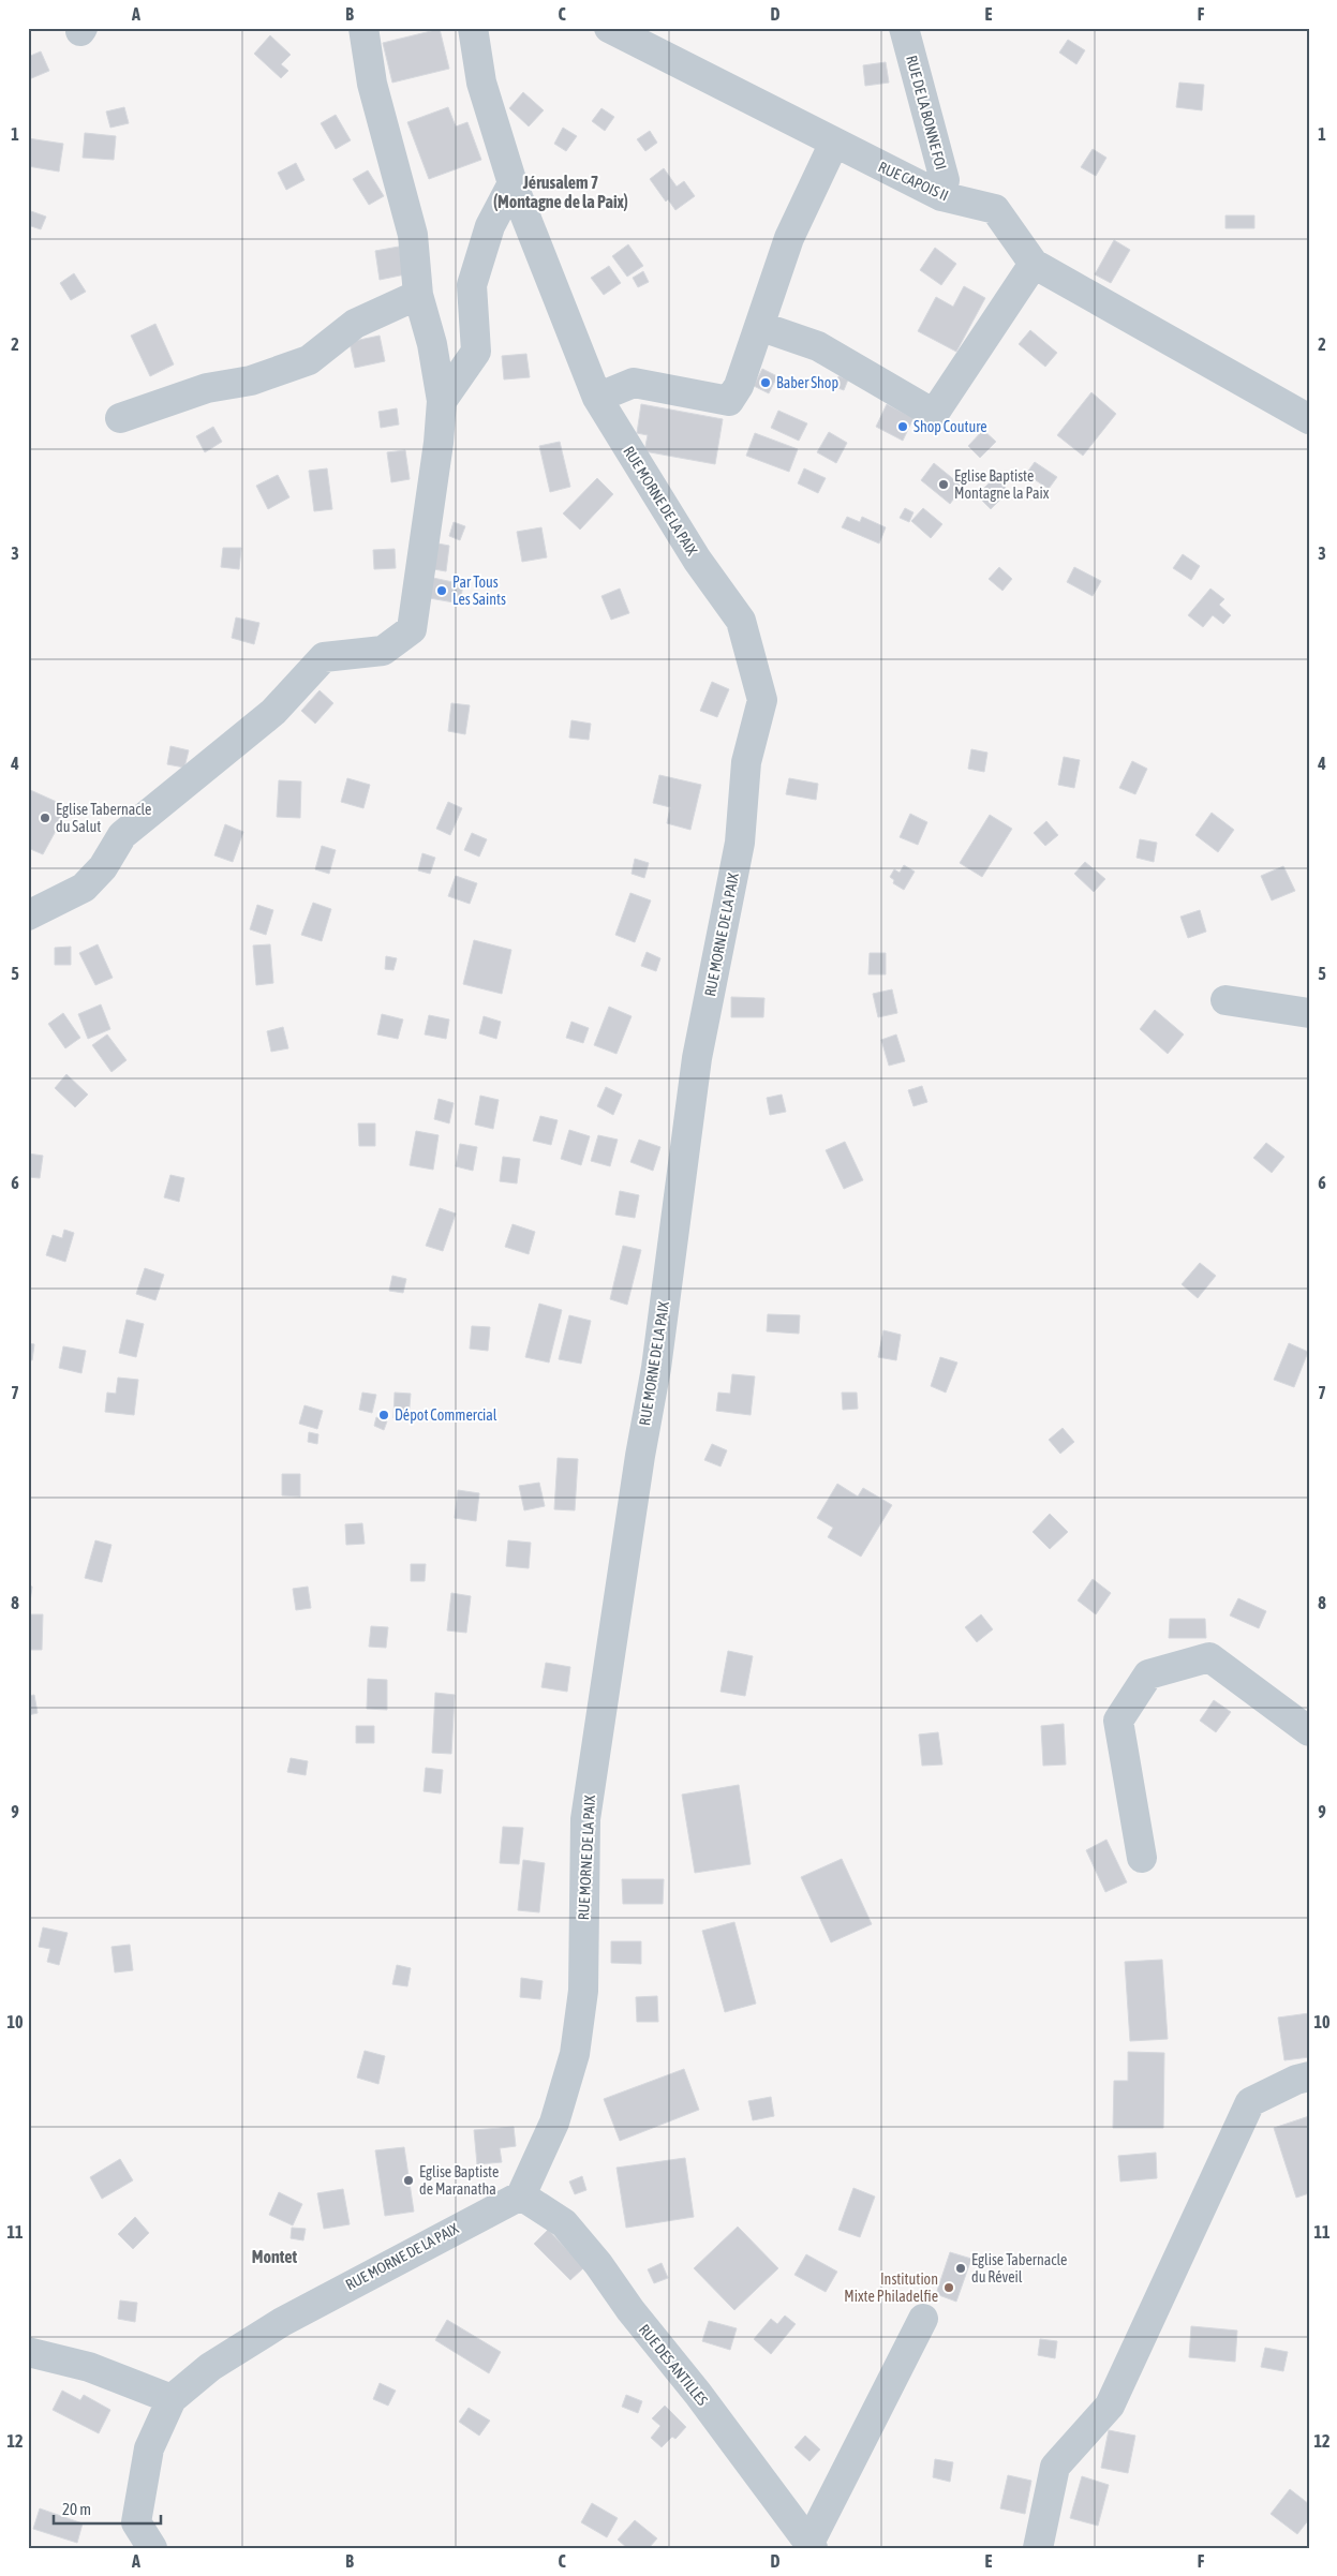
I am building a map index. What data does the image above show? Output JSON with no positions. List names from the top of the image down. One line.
{"streets":{"street":["RUE DE LA BONNE FOI","RUE CAPOIS II","RUE MORNE DE LA PAIX","RUE DES ANTILLES"]},"crossings":[["RUE DE LA BONNE FOI","RUE CAPOIS II"],["RUE MORNE DE LA PAIX","RUE DES ANTILLES"]],"districts":["Jérusalem 7 (Montagne de la Paix)","Montet"],"places":["Baber Shop","Shop Couture","Eglise Baptiste Montagne la Paix","Par Tous Les Saints","Eglise Tabernacle du Salut","Dépot Commercial","Eglise Baptiste de Maranatha","Eglise Tabernacle du Réveil","Institution Mixte Philadelfie"],"scale_bar":"20 m","grid":{"columns":["A","B","C","D","E","F"],"rows":["1","2","3","4","5","6","7","8","9","10","11","12"]}}
